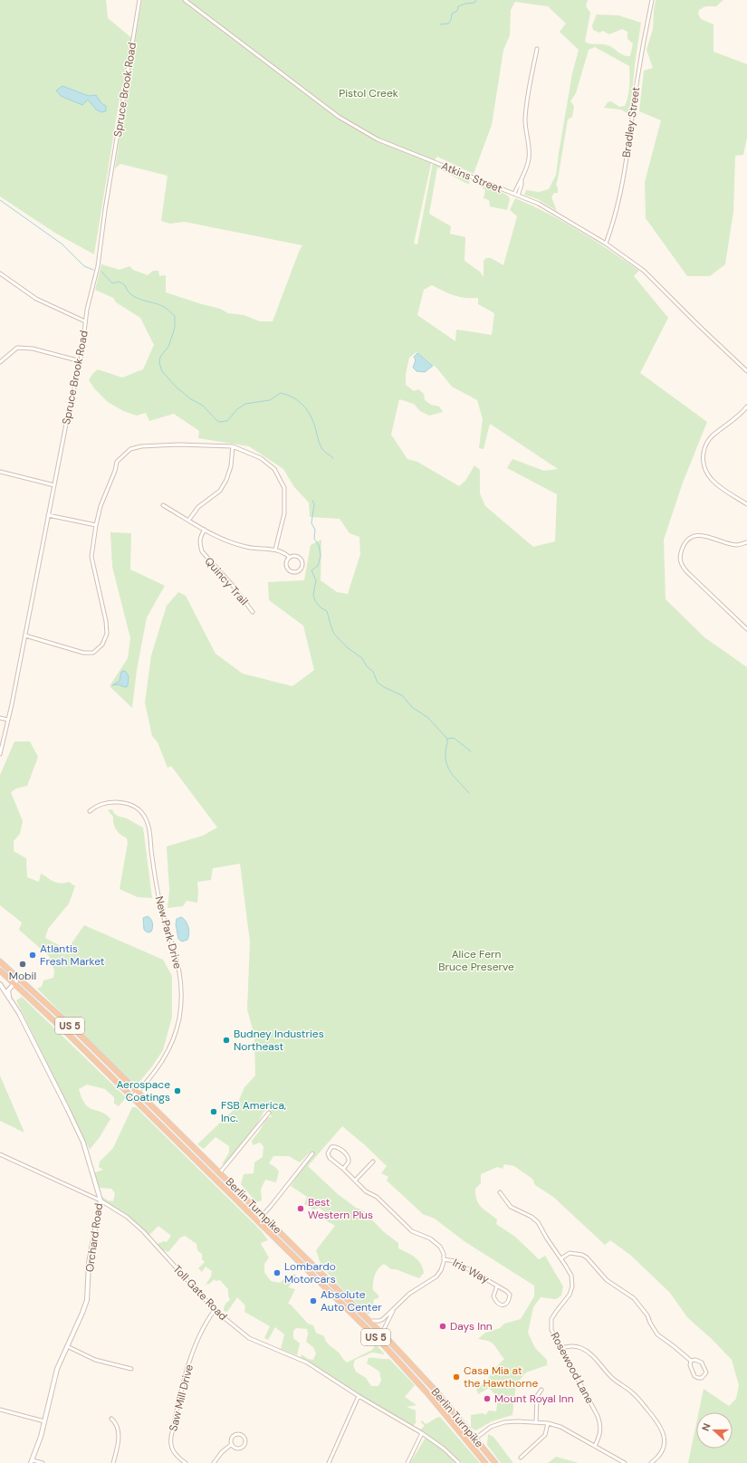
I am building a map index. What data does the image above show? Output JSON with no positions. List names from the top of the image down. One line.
{"streets":{"highway":["US 5","Berlin Turnpike"],"street":["Spruce Brook Road","Bradley Street","Atkins Street","Quincy Trail","New Park Drive","Orchard Road","Iris Way","Toll Gate Road","Rosewood Lane","Saw Mill Drive"]},"crossings":[["Bradley Street","Atkins Street"],["New Park Drive","Berlin Turnpike"],["Orchard Road","Toll Gate Road"],["Toll Gate Road","Saw Mill Drive"]],"parks":["Pistol Creek","Alice Fern Bruce Preserve"],"places":["Atlantis Fresh Market","Mobil","Budney Industries Northeast","Aerospace Coatings","FSB America, Inc.","Best Western Plus","Lombardo Motorcars","Absolute Auto Center","Days Inn","Casa Mia at the Hawthorne","Mount Royal Inn"],"north":"left"}
